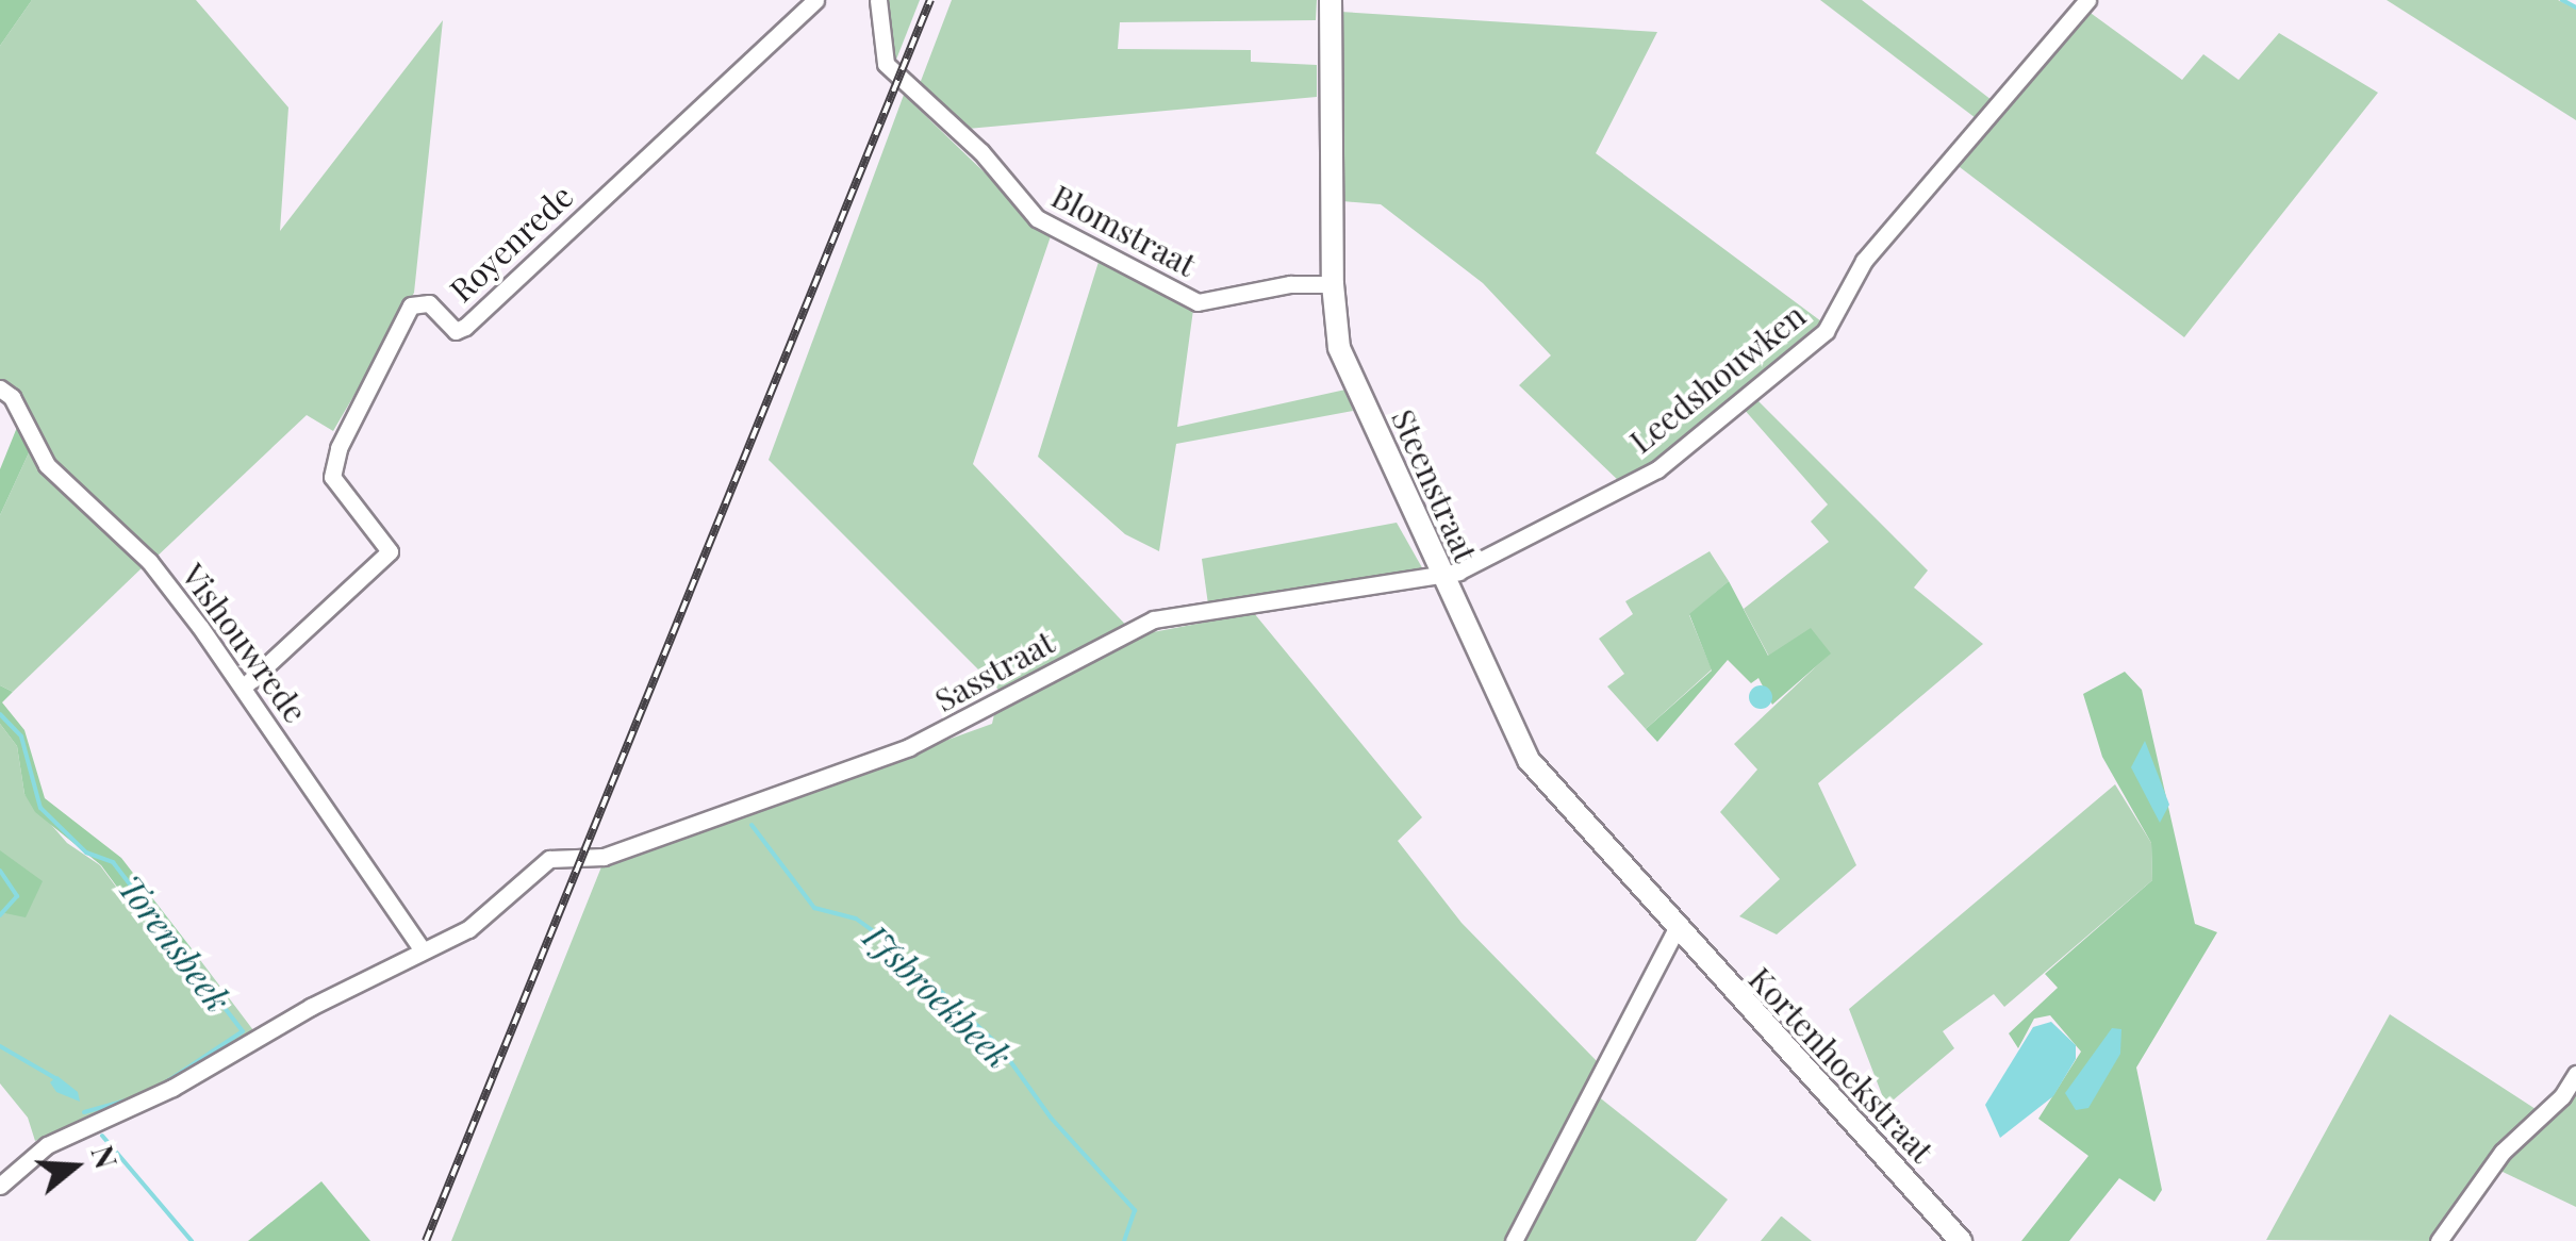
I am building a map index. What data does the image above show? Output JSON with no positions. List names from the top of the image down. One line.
{"streets":{"street":["Blomstraat","Royenrede","Leedshouwken","Steenstraat","Vishouwrede","Sasstraat","Kortenhoekstraat"]},"crossings":[["Blomstraat","Steenstraat"],["Royenrede","Vishouwrede"],["Leedshouwken","Steenstraat"],["Leedshouwken","Sasstraat"],["Steenstraat","Sasstraat"],["Steenstraat","Kortenhoekstraat"],["Vishouwrede","Sasstraat"]],"water":["Torensbeek","IJsbroekbeek"],"north":"right"}
